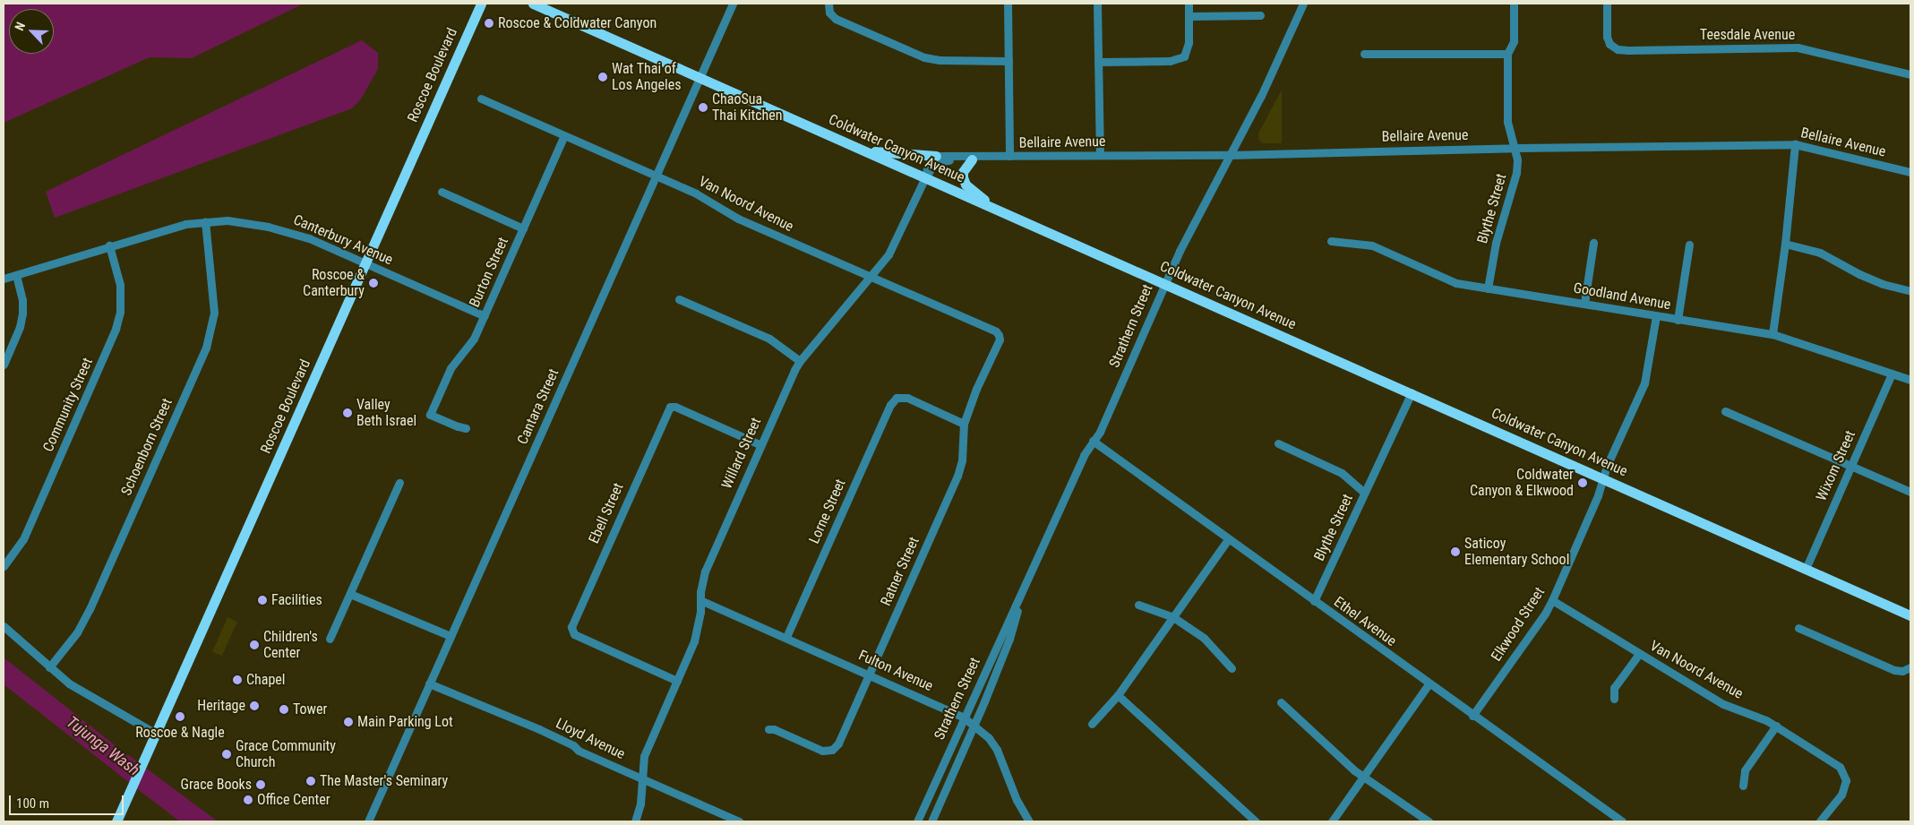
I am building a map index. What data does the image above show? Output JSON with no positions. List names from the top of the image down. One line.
{"streets":{"main road":["Roscoe Boulevard","Coldwater Canyon Avenue"],"street":["Teesdale Avenue","Bellaire Avenue","Van Noord Avenue","Blythe Street","Canterbury Avenue","Burton Street","Goodland Avenue","Strathern Street","Community Street","Cantara Street","Schoenborn Street","Willard Street","Wixom Street","Lorne Street","Ebell Street","Ratner Street","Ethel Avenue","Elkwood Street","Fulton Avenue","Lloyd Avenue"]},"crossings":[["Roscoe Boulevard","Canterbury Avenue"],["Bellaire Avenue","Blythe Street"],["Bellaire Avenue","Strathern Street"],["Coldwater Canyon Avenue","Blythe Street"],["Coldwater Canyon Avenue","Strathern Street"],["Coldwater Canyon Avenue","Cantara Street"],["Coldwater Canyon Avenue","Willard Street"],["Coldwater Canyon Avenue","Wixom Street"],["Coldwater Canyon Avenue","Elkwood Street"],["Van Noord Avenue","Burton Street"],["Van Noord Avenue","Cantara Street"],["Van Noord Avenue","Willard Street"],["Van Noord Avenue","Ratner Street"],["Van Noord Avenue","Elkwood Street"],["Blythe Street","Goodland Avenue"],["Blythe Street","Ethel Avenue"],["Canterbury Avenue","Burton Street"],["Canterbury Avenue","Community Street"],["Canterbury Avenue","Schoenborn Street"],["Goodland Avenue","Wixom Street"],["Goodland Avenue","Elkwood Street"],["Strathern Street","Ethel Avenue"],["Strathern Street","Fulton Avenue"],["Cantara Street","Lloyd Avenue"],["Willard Street","Ebell Street"],["Willard Street","Fulton Avenue"],["Willard Street","Lloyd Avenue"],["Lorne Street","Ratner Street"],["Lorne Street","Fulton Avenue"],["Ratner Street","Fulton Avenue"],["Ethel Avenue","Elkwood Street"]],"water":["Tujunga Wash"],"places":["Roscoe & Coldwater Canyon","Wat Thai of Los Angeles","ChaoSua Thai Kitchen","Roscoe & Canterbury","Valley Beth Israel","Coldwater Canyon & Elkwood","Saticoy Elementary School","Facilities","Children's Center","Chapel","Heritage","Tower","Roscoe & Nagle","Main Parking Lot","Grace Community Church","The Master's Seminary","Grace Books","Office Center"],"scale_bar":"100 m","north":"top left"}
